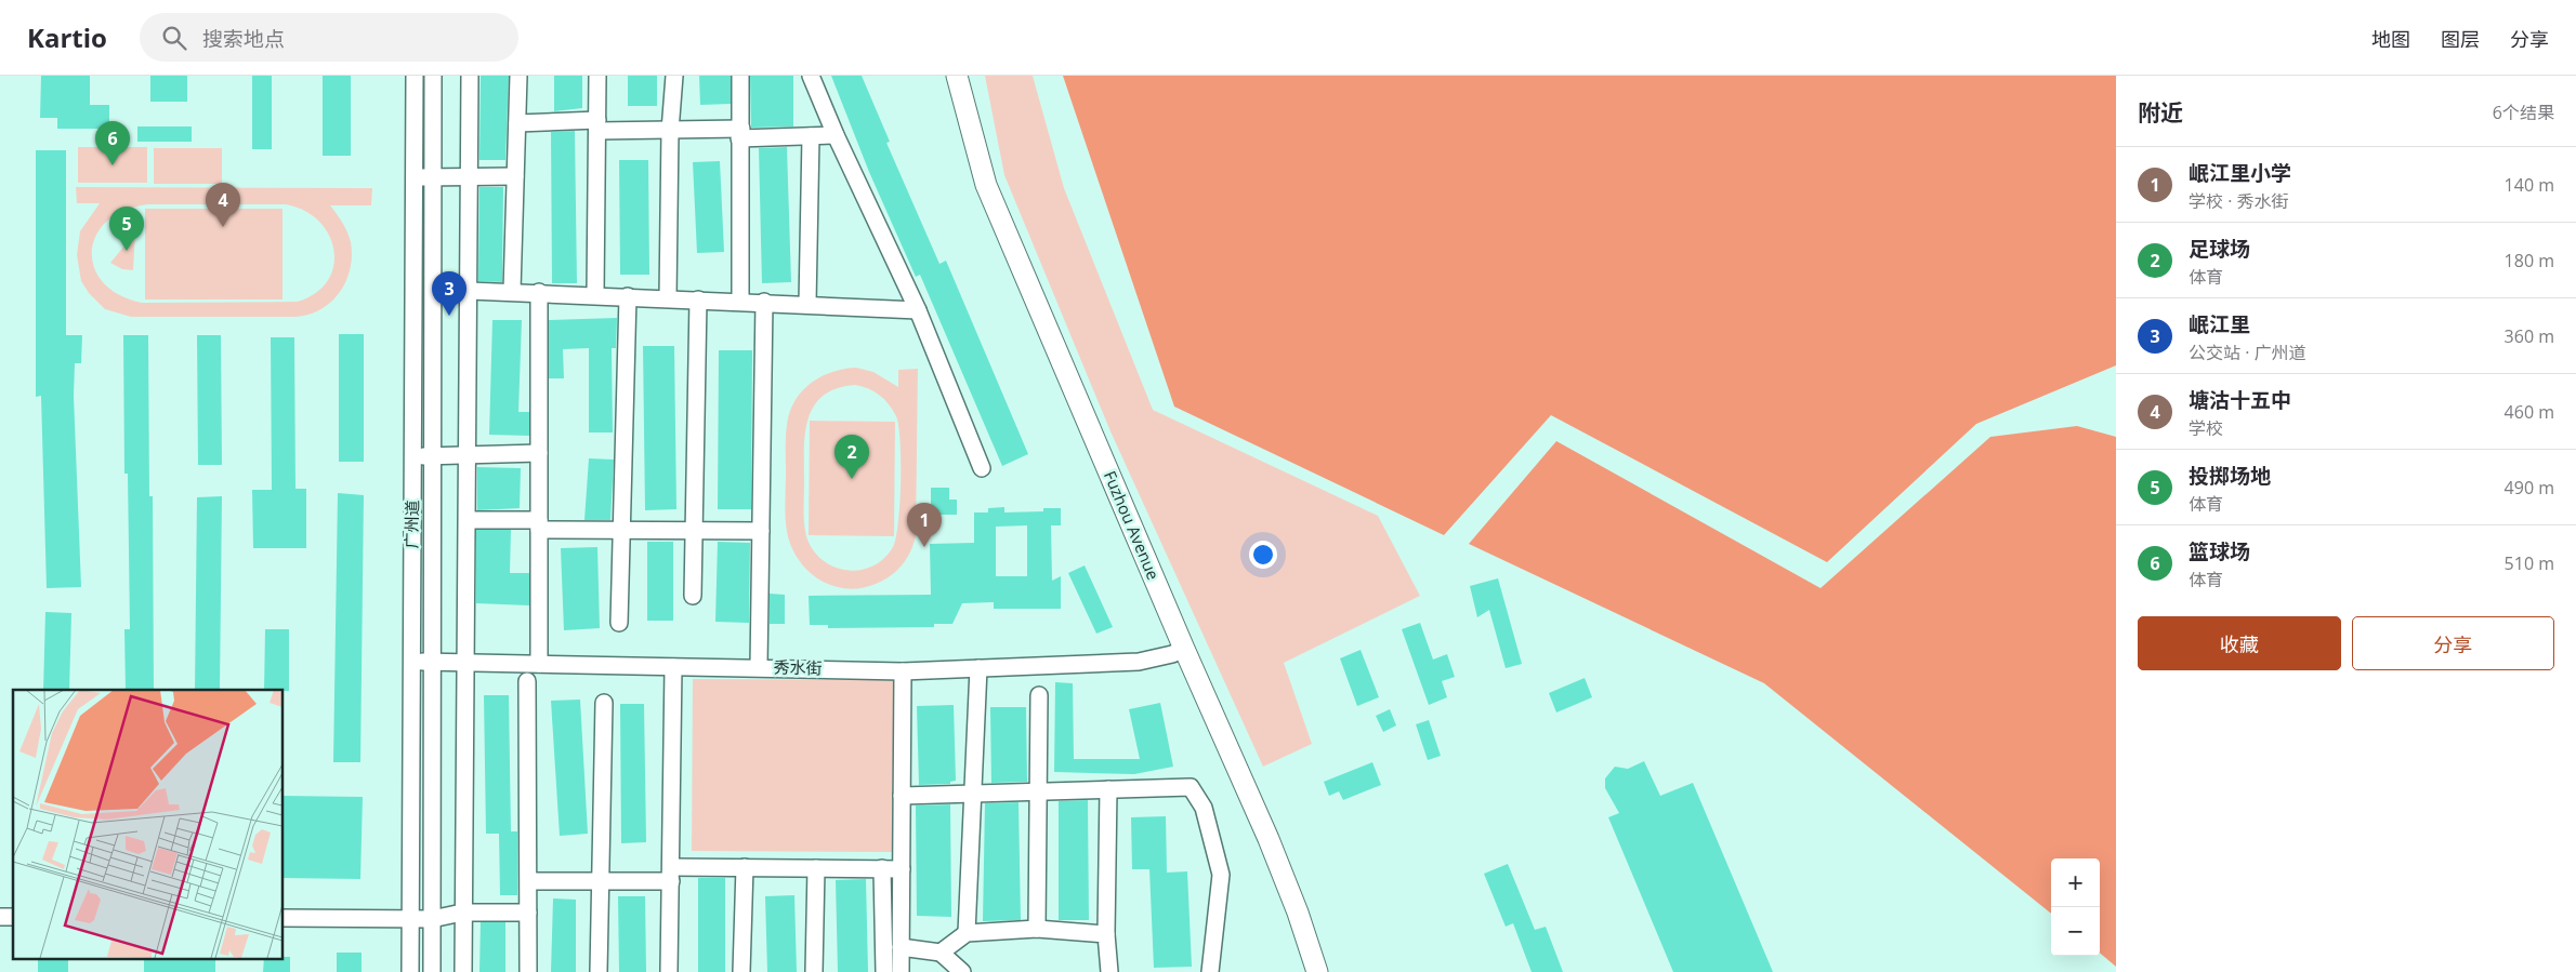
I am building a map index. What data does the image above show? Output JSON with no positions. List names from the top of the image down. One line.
{"streets":{"main road":["Fuzhou Avenue"],"street":["广州道","秀水街"]},"crossings":[["广州道","秀水街"],["Fuzhou Avenue","秀水街"]],"page":{"header":"Kartio","search":"搜索地点","nav":["地图","图层","分享"],"heading":["附近","6个结果"],"pins":["6","4","5","3","2","1"],"list":[{"mark":"1","name":"岷江里小学","note":"学校 · 秀水街","value":"140 m"},{"mark":"2","name":"足球场","note":"体育","value":"180 m"},{"mark":"3","name":"岷江里","note":"公交站 · 广州道","value":"360 m"},{"mark":"4","name":"塘沽十五中","note":"学校","value":"460 m"},{"mark":"5","name":"投掷场地","note":"体育","value":"490 m"},{"mark":"6","name":"篮球场","note":"体育","value":"510 m"}],"buttons":["收藏","分享"],"map_buttons":["+","−"]}}
